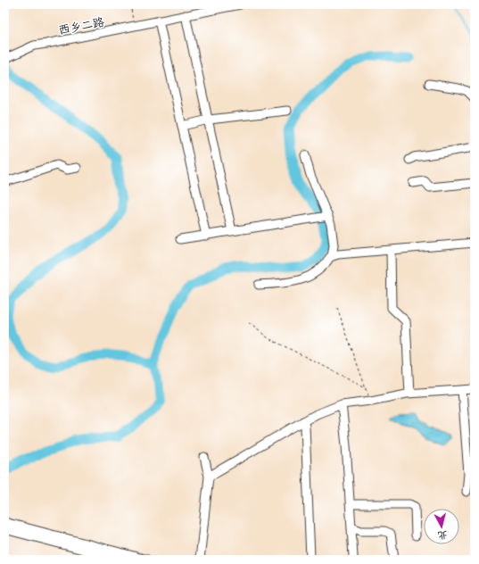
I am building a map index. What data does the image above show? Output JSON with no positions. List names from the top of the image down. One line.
{"streets":{"street":["西乡二路"]},"north":"bottom"}
